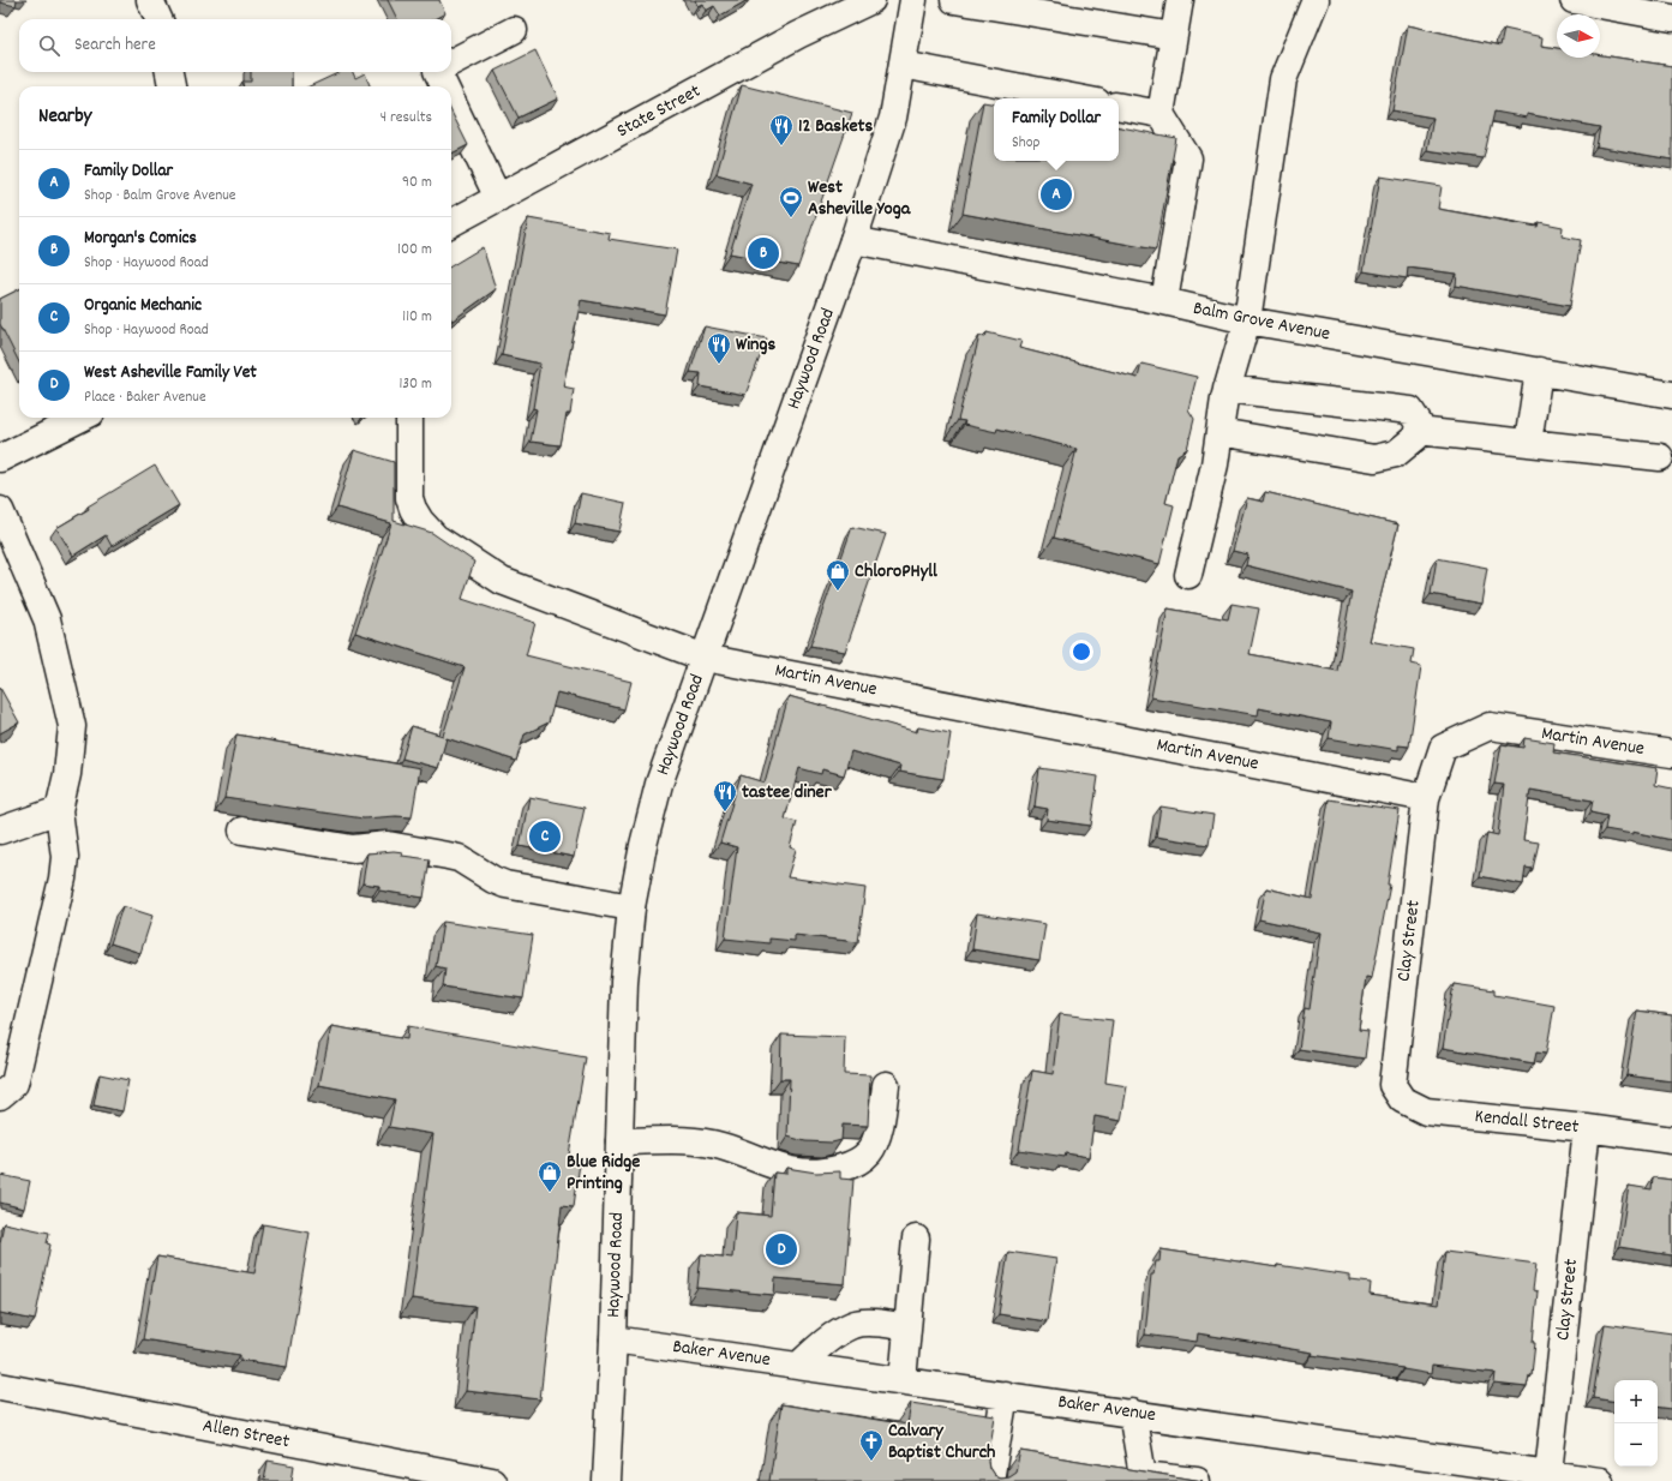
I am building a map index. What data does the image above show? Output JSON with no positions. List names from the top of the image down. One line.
{"streets":{"street":["State Street","Balm Grove Avenue","Haywood Road","Martin Avenue","Clay Street","Kendall Street","Baker Avenue","Allen Street"]},"crossings":[["Balm Grove Avenue","Haywood Road"],["Haywood Road","Martin Avenue"],["Haywood Road","Baker Avenue"],["Martin Avenue","Clay Street"],["Clay Street","Kendall Street"],["Clay Street","Baker Avenue"]],"places":{"restaurant":["12 Baskets","Wings","tastee diner"],"sports":["West Asheville Yoga"],"shop":["ChloroPHyll","Blue Ridge Printing"],"church":["Calvary Baptist Church"]},"north":"right","page":{"search":"Search here","heading":["Nearby","4 results"],"popup":["Family Dollar","Shop"],"list":[{"mark":"A","name":"Family Dollar","note":"Shop · Balm Grove Avenue","value":"90 m"},{"mark":"B","name":"Morgan's Comics","note":"Shop · Haywood Road","value":"100 m"},{"mark":"C","name":"Organic Mechanic","note":"Shop · Haywood Road","value":"110 m"},{"mark":"D","name":"West Asheville Family Vet","note":"Place · Baker Avenue","value":"130 m"}],"pins":["A","B","C","D"],"map_buttons":["+","−"]}}
